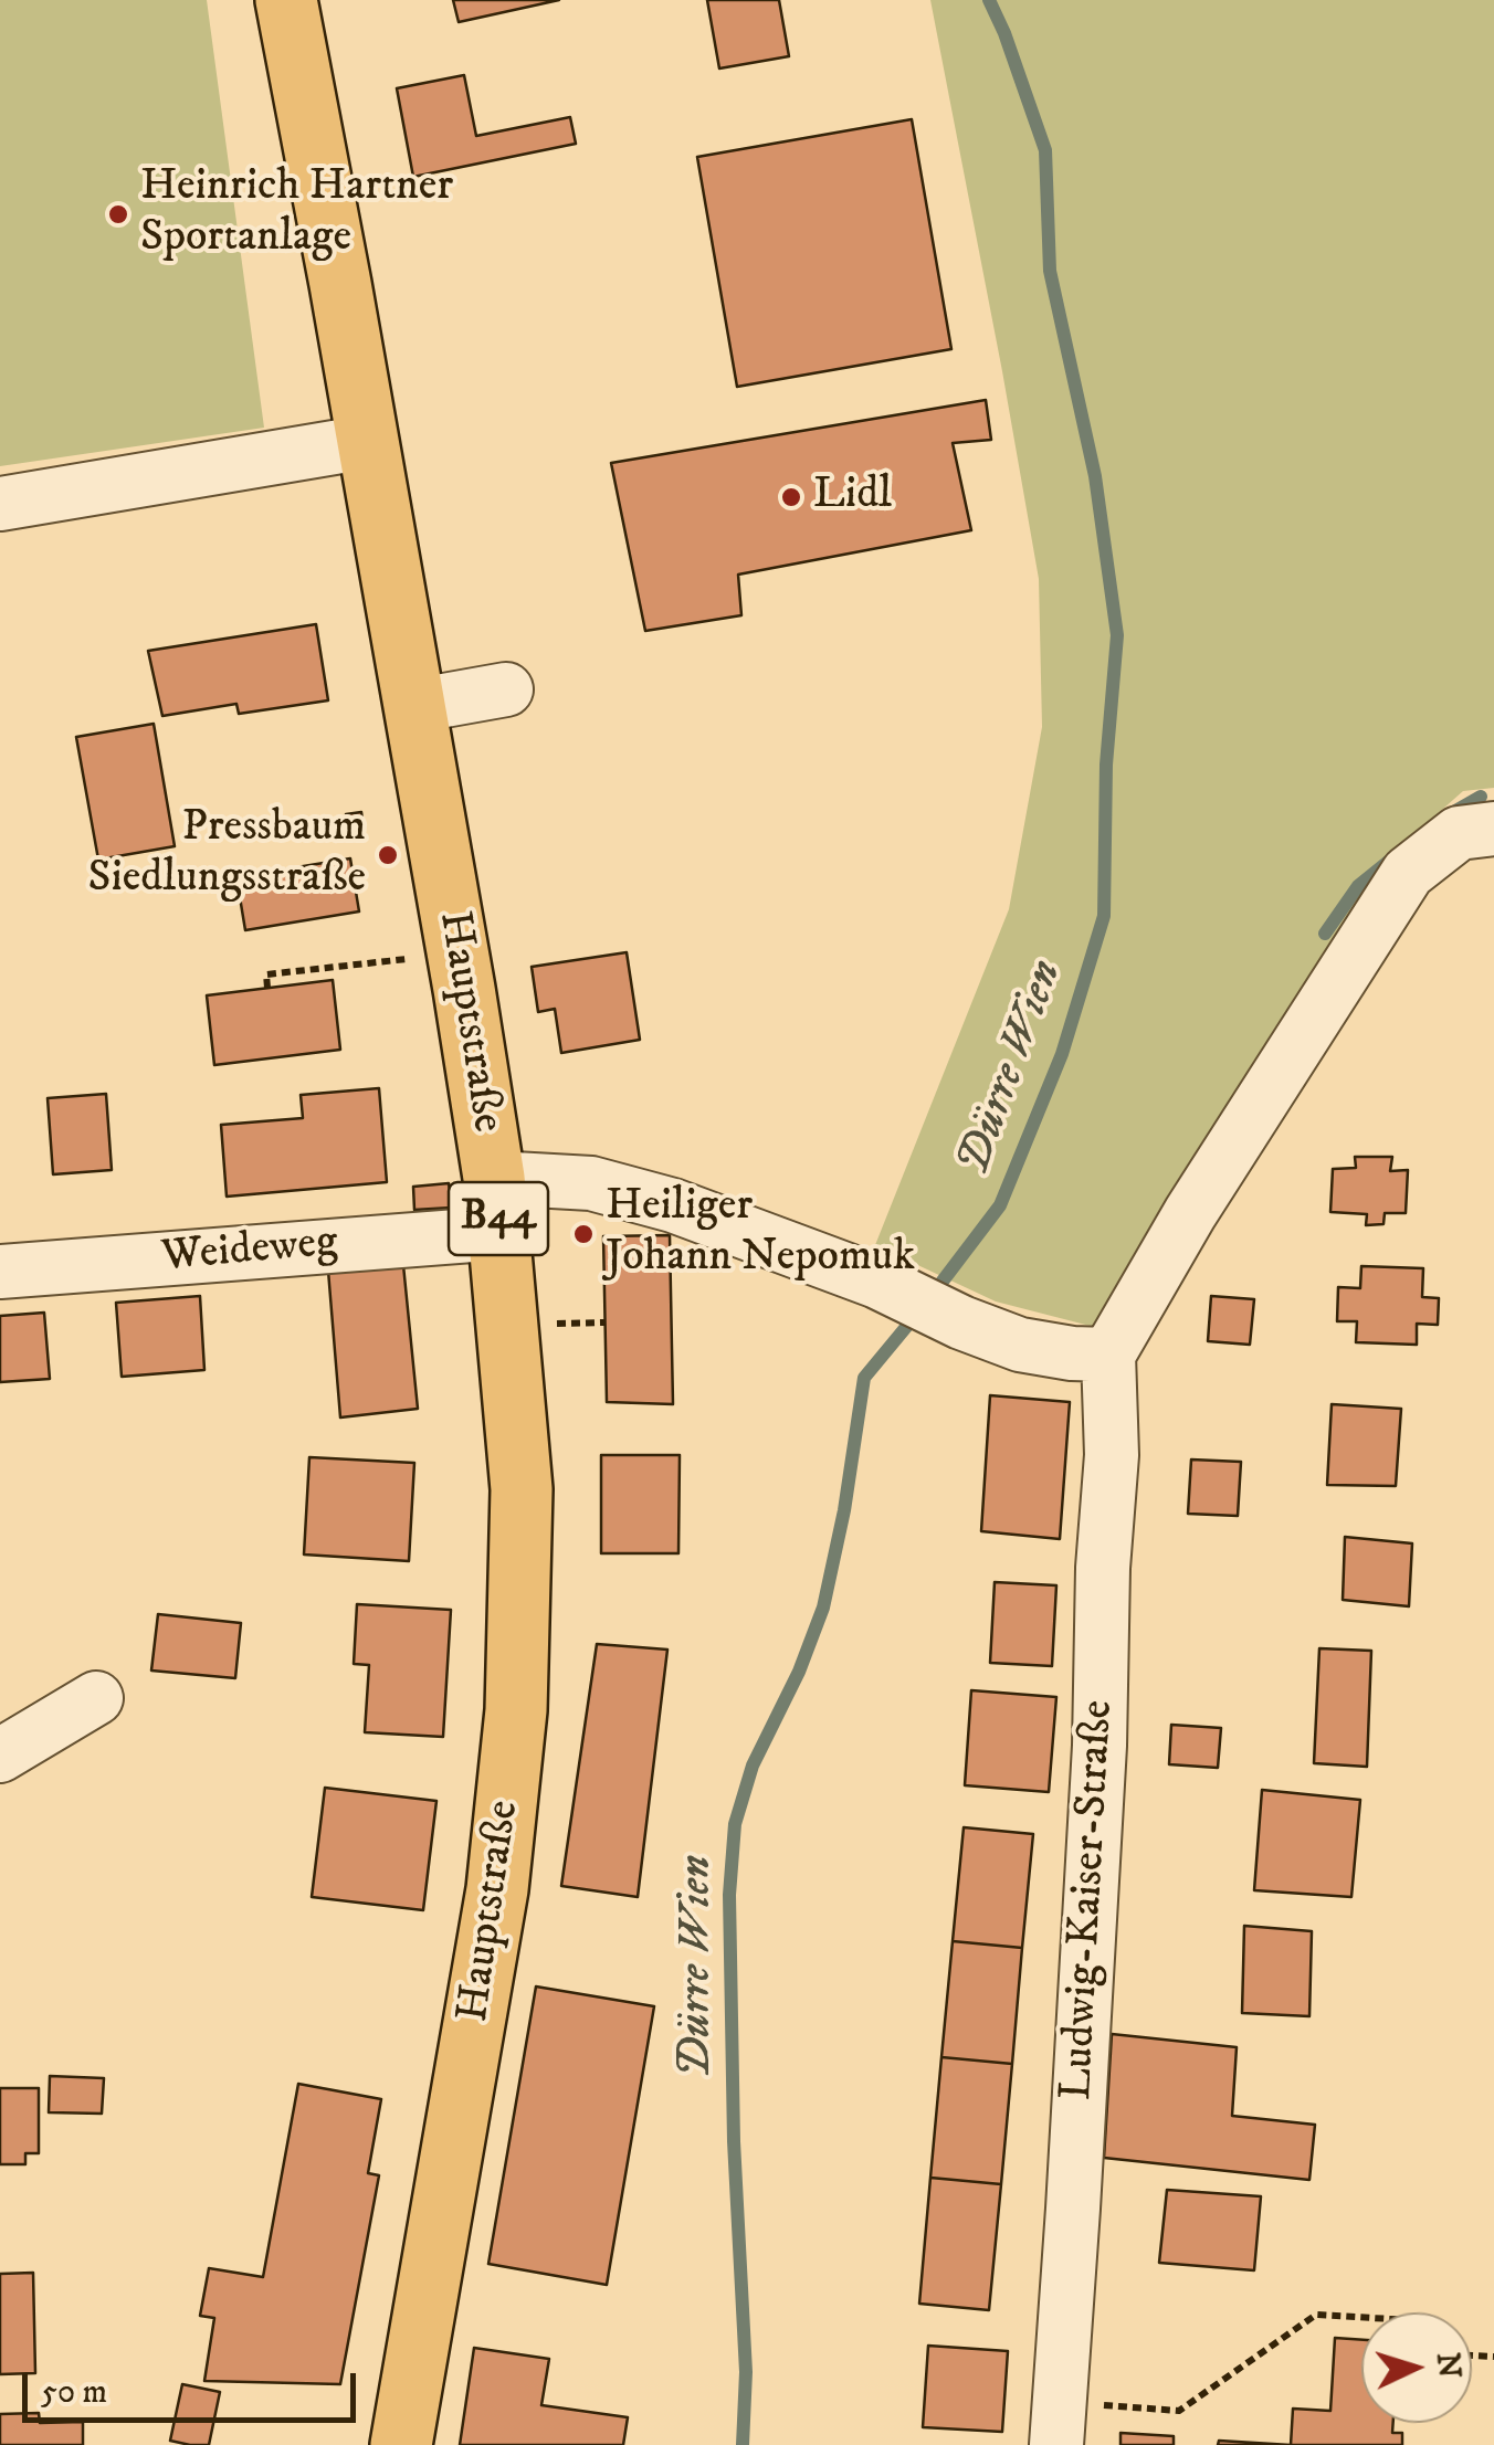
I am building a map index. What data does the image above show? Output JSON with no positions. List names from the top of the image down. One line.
{"streets":{"main road":["Hauptstraße","B44"],"street":["Weideweg","Ludwig-Kaiser-Straße"]},"crossings":[["Hauptstraße","Weideweg"]],"water":["Dürre Wien"],"places":["Heinrich Hartner Sportanlage","Lidl","Pressbaum Siedlungsstraße","Heiliger Johann Nepomuk"],"scale_bar":"50 m","north":"right"}
